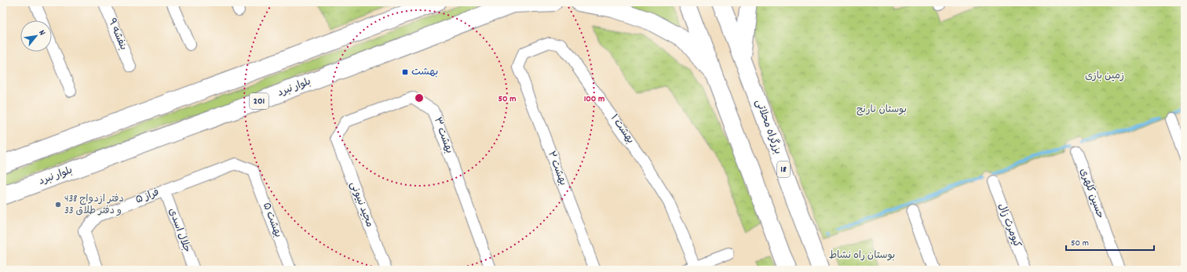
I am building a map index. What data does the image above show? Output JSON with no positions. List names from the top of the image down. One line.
{"streets":{"main road":["بلوار نبرد","201","بزرگراه محلاتی","18"],"street":["بنفشه ۹","بهشت ۱","بهشت ۳","بهشت ۲","حسین کلهری","فراز ۵","مجید نبیونی","بهشت ۵","کیومرث زال","جلال اسدی"]},"crossings":[["بهشت ۱","بهشت ۲"],["بهشت ۳","مجید نبیونی"],["فراز ۵","بهشت ۵"],["فراز ۵","جلال اسدی"]],"parks":["زمین بازی","بوستان نارنج","بوستان راه نشاط"],"places":{"transit":["بهشت"],"other":["دفتر ازدواج 438 و دفتر طلاق 33"]},"scale_bar":"50 m","north":"top right","rings":["50 m","100 m"]}
